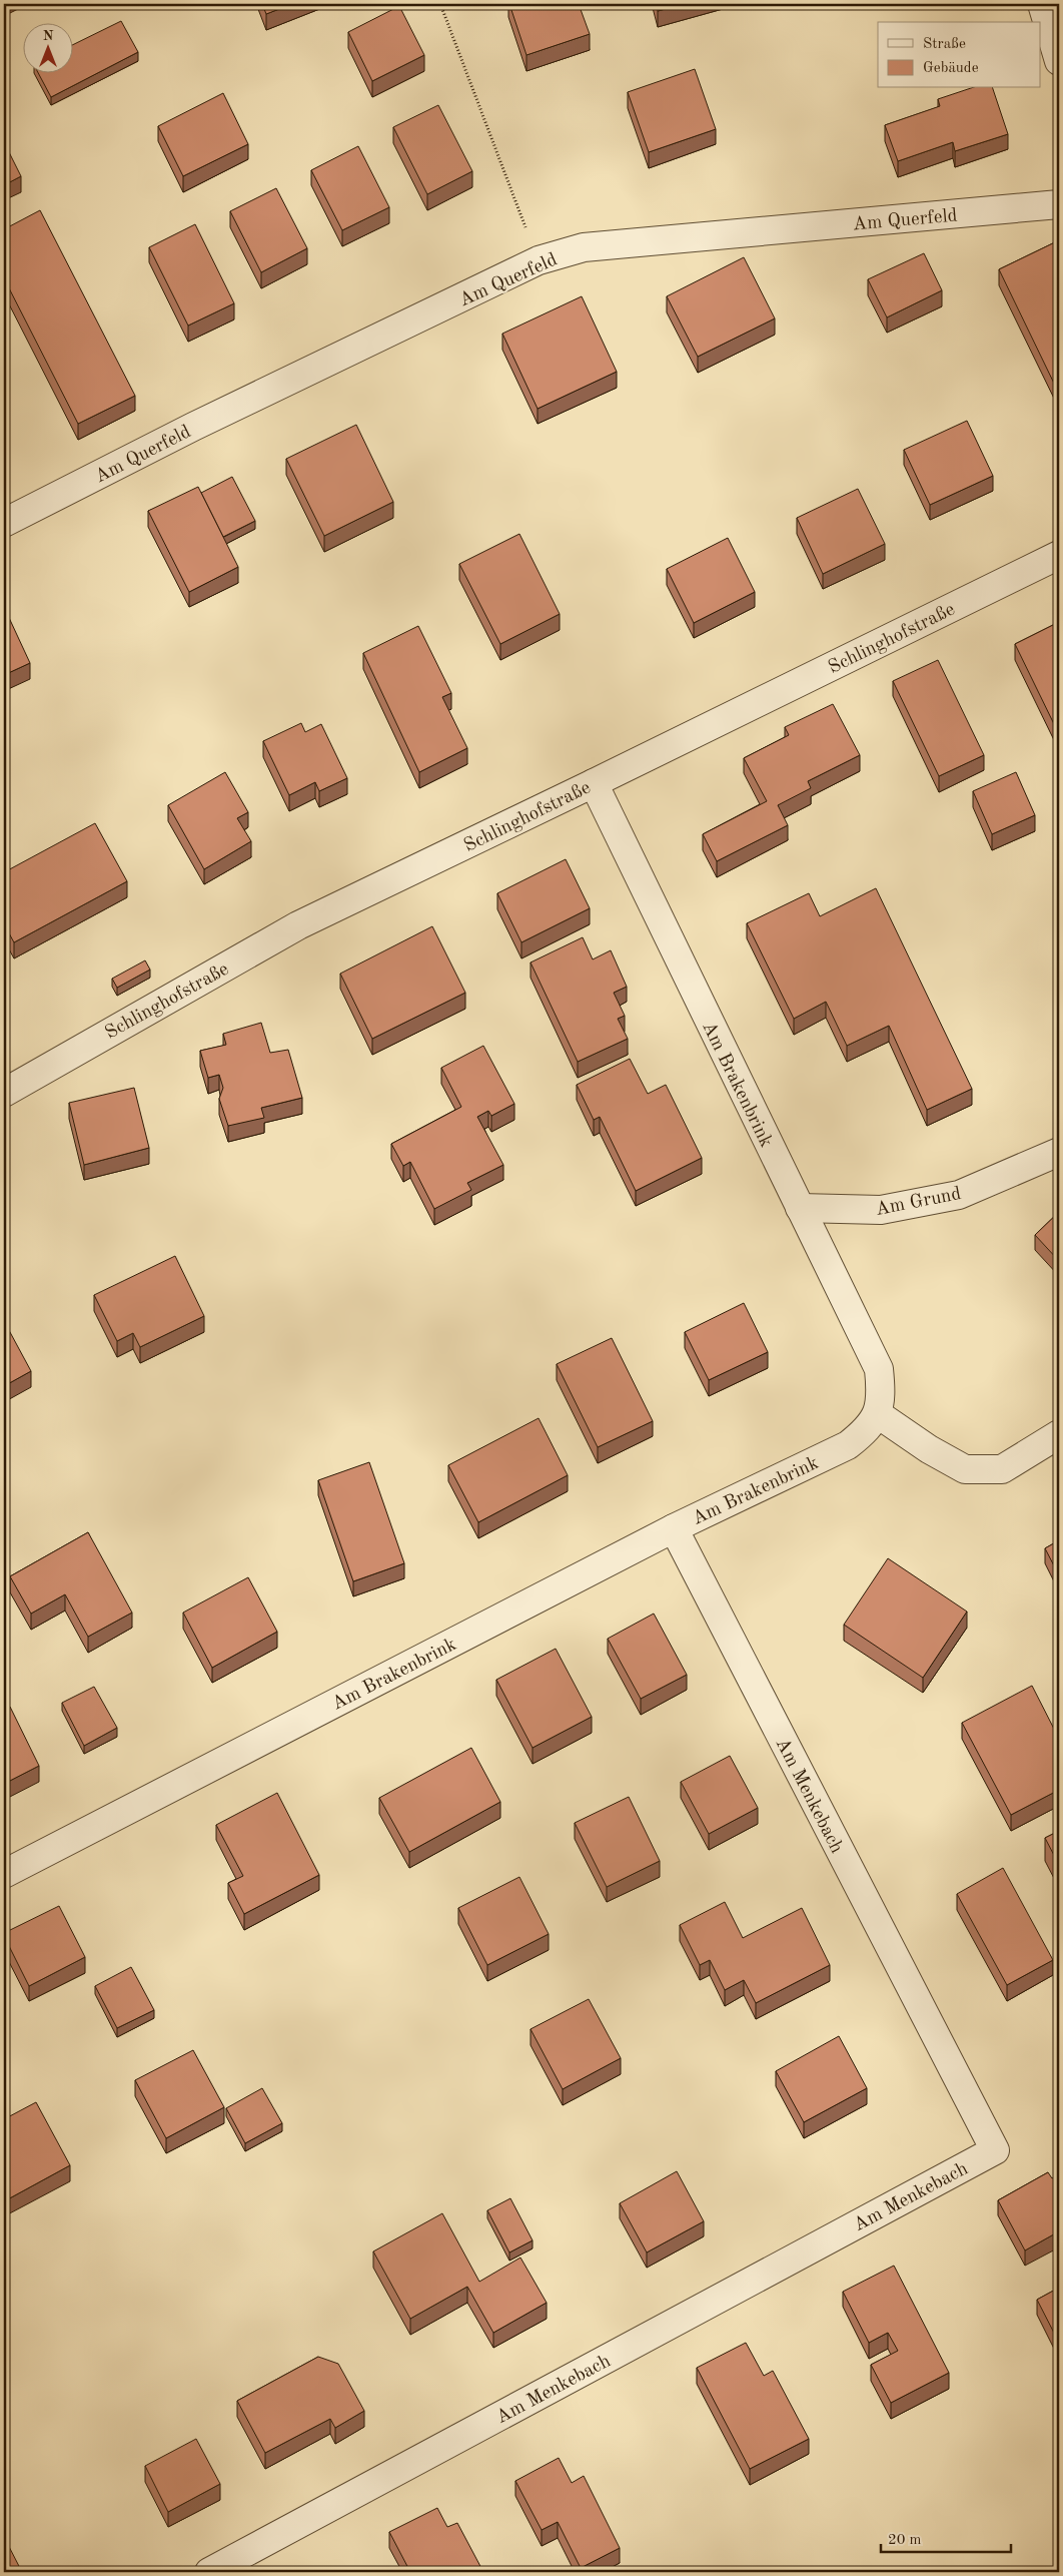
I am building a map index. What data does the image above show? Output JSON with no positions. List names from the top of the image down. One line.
{"streets":{"street":["Am Querfeld","Schlinghofstraße","Am Brakenbrink","Am Grund","Am Menkebach"]},"crossings":[["Schlinghofstraße","Am Brakenbrink"],["Am Brakenbrink","Am Grund"],["Am Brakenbrink","Am Menkebach"]],"legend":["Straße","Gebäude"],"scale_bar":"20 m","north":"top"}
